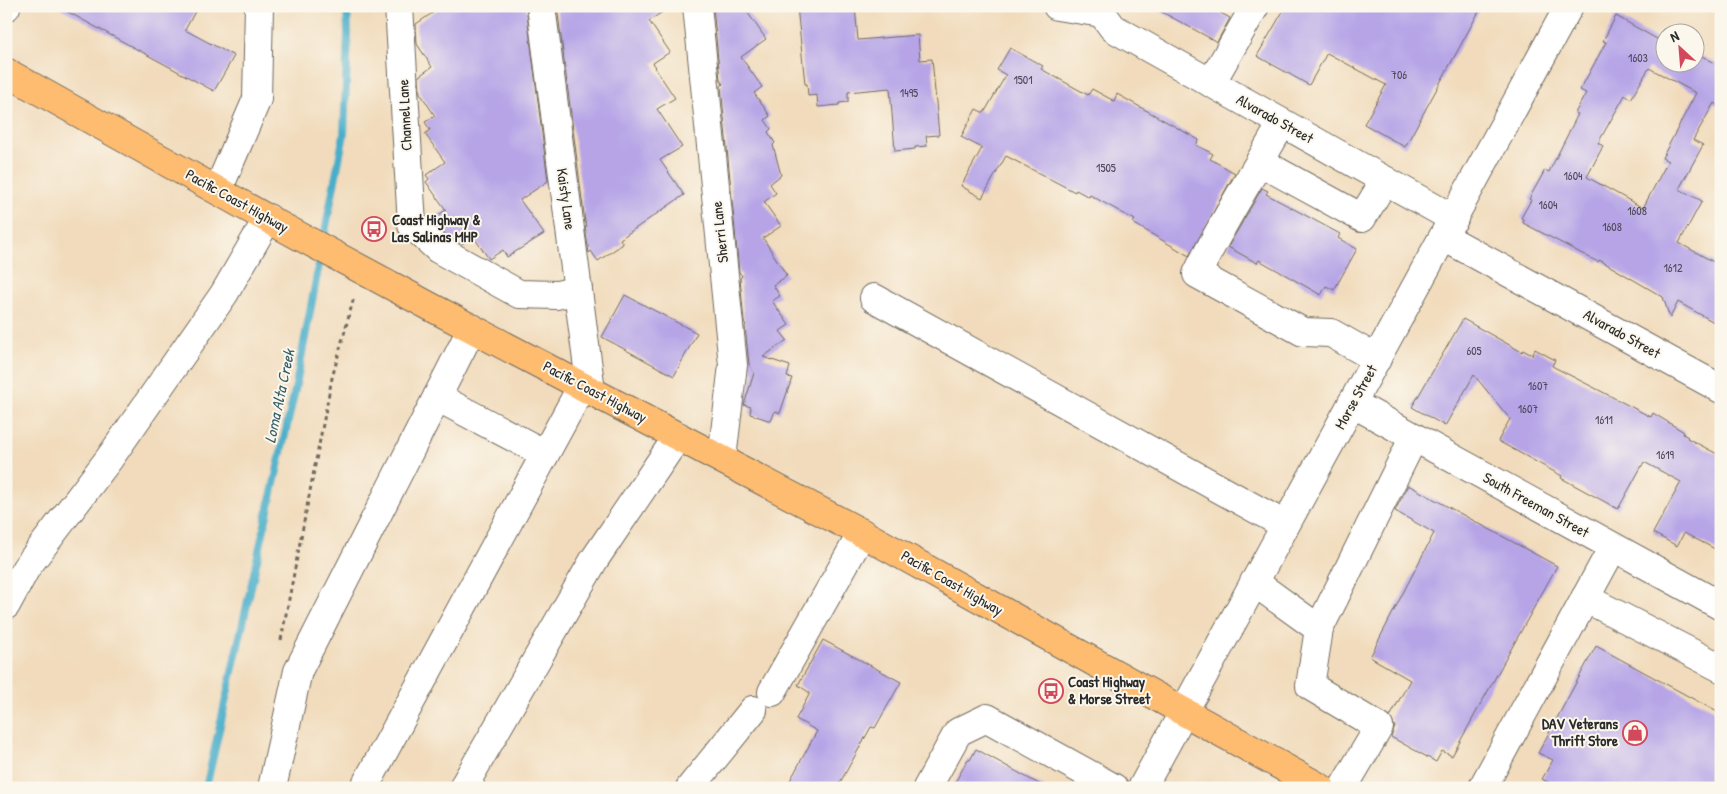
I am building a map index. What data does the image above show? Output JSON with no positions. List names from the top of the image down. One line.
{"streets":{"main road":["Pacific Coast Highway"],"street":["Channel Lane","Alvarado Street","Kaisty Lane","Sherri Lane","Morse Street","South Freeman Street"]},"crossings":[["Channel Lane","Kaisty Lane"],["Alvarado Street","Morse Street"],["Kaisty Lane","Pacific Coast Highway"],["Pacific Coast Highway","Sherri Lane"],["Pacific Coast Highway","Morse Street"],["Morse Street","South Freeman Street"]],"water":["Loma Alta Creek"],"places":{"bus stop":["Coast Highway & Las Salinas MHP","Coast Highway & Morse Street"],"shop":["DAV Veterans Thrift Store"]},"house_numbers":["1603","706","1501","1495","1505","1604","1604","1608","1608","1612","605","1607","1607","1611","1619"],"north":"top left"}
